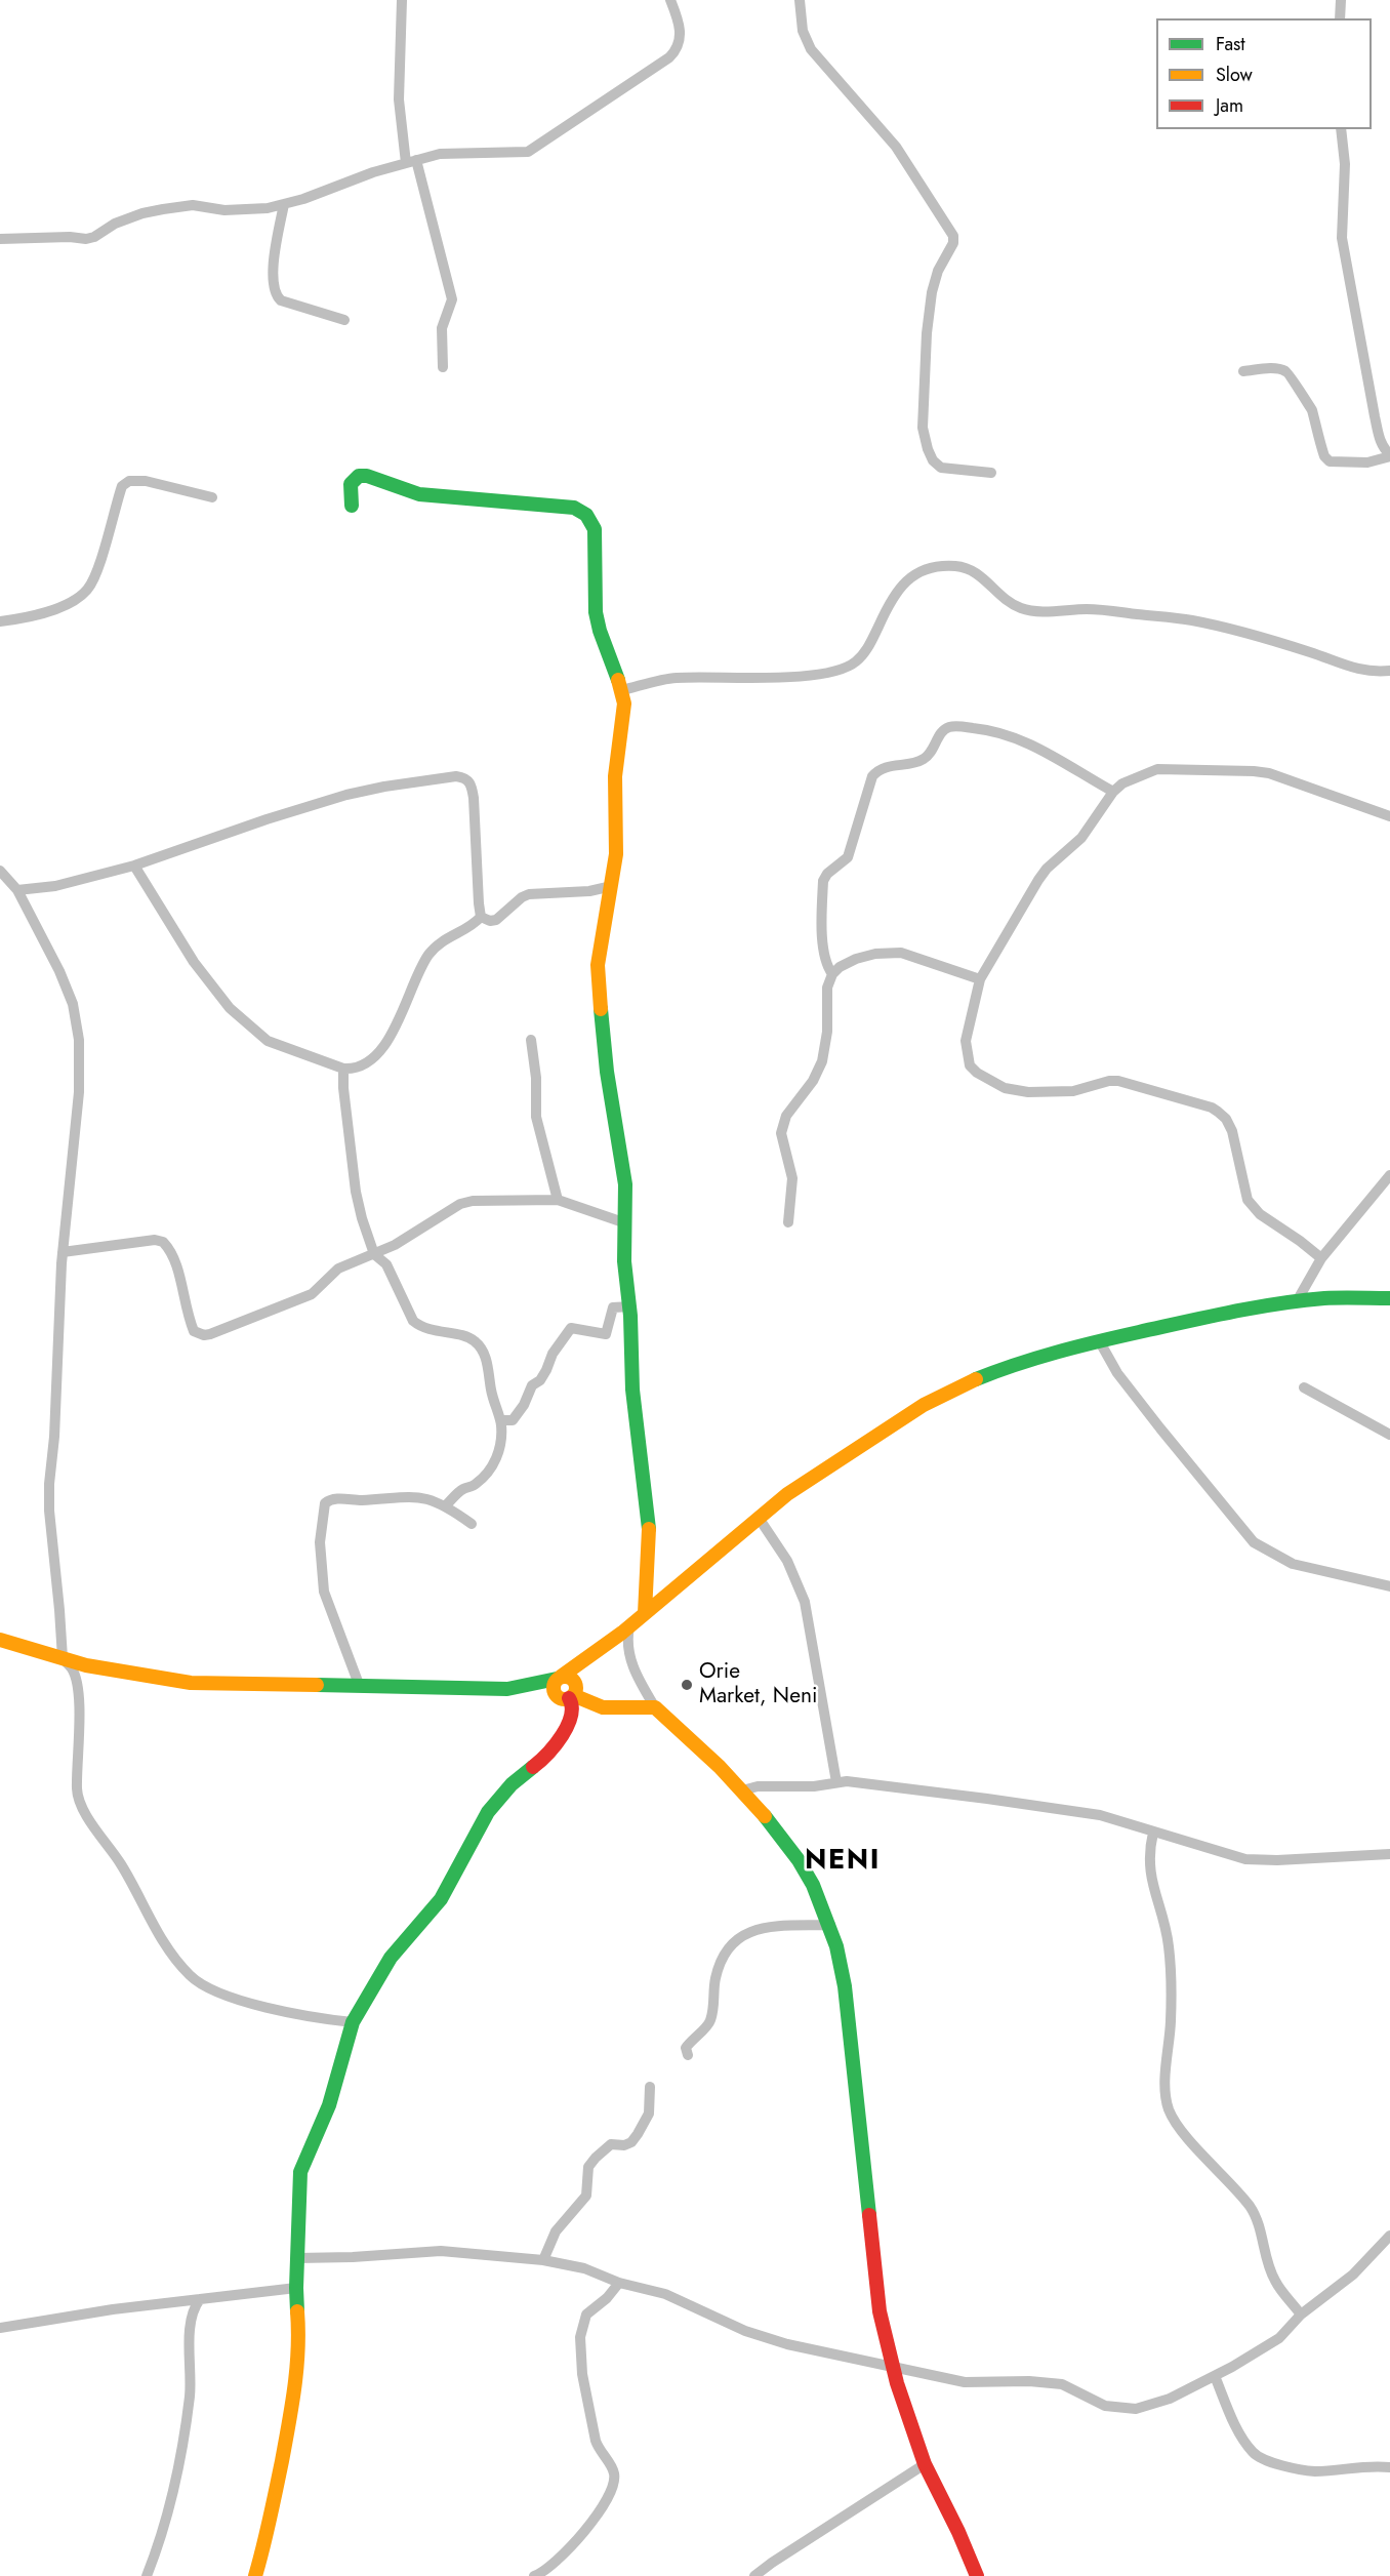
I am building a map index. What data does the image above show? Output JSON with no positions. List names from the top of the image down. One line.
{"districts":["NENI"],"places":["Orie Market, Neni"],"legend":["Fast","Slow","Jam"]}
